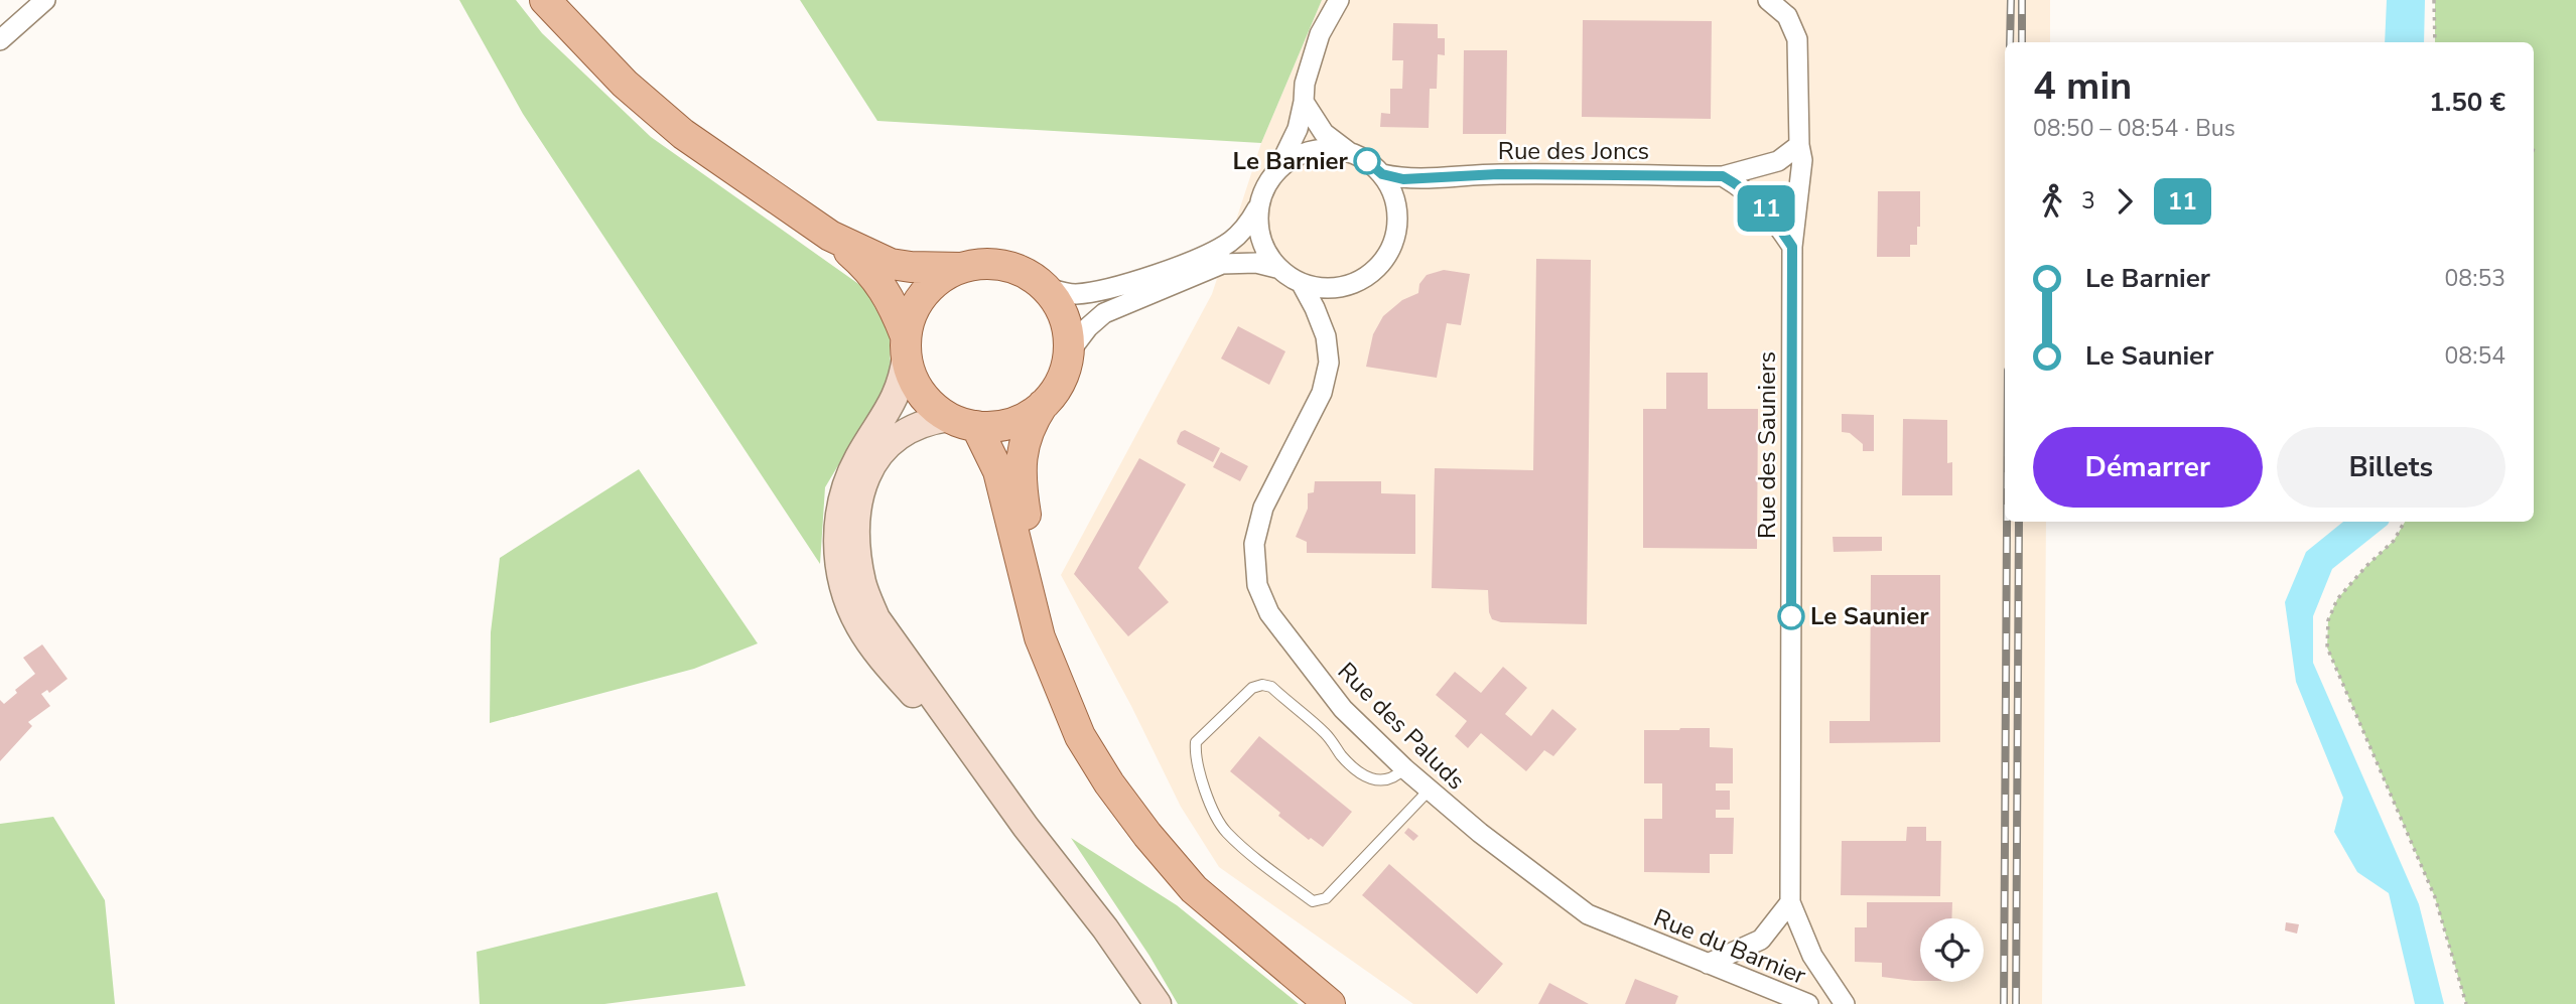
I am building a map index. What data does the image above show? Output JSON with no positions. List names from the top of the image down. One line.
{"streets":{"street":["Rue des Joncs","Rue des Sauniers","Rue des Paluds","Rue du Barnier"]},"crossings":[["Rue des Joncs","Rue des Sauniers"],["Rue des Joncs","Rue des Paluds"],["Rue des Paluds","Rue du Barnier"]],"places":["Le Barnier","Le Saunier"],"lines":["bus line 11"],"page":{"on_map":"11","heading":["4 min","08:50 – 08:54 · Bus","1.50 €"],"legs":["3","11"],"list":[{"name":"Le Barnier","value":"08:53"},{"name":"Le Saunier","value":"08:54"}],"buttons":["Démarrer","Billets"]}}
